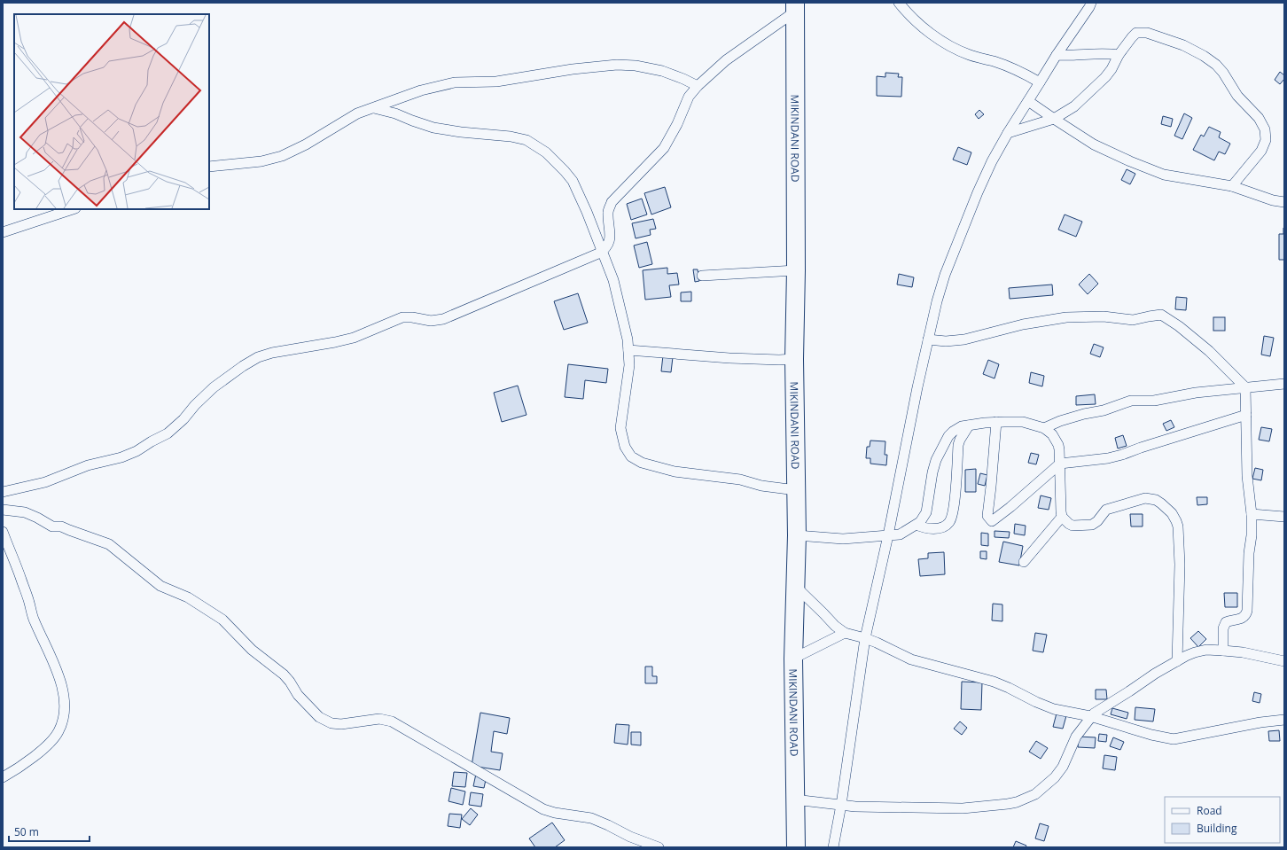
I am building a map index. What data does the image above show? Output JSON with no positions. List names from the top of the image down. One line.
{"streets":{"highway":["MIKINDANI ROAD"]},"legend":["Road","Building"],"scale_bar":"50 m"}
